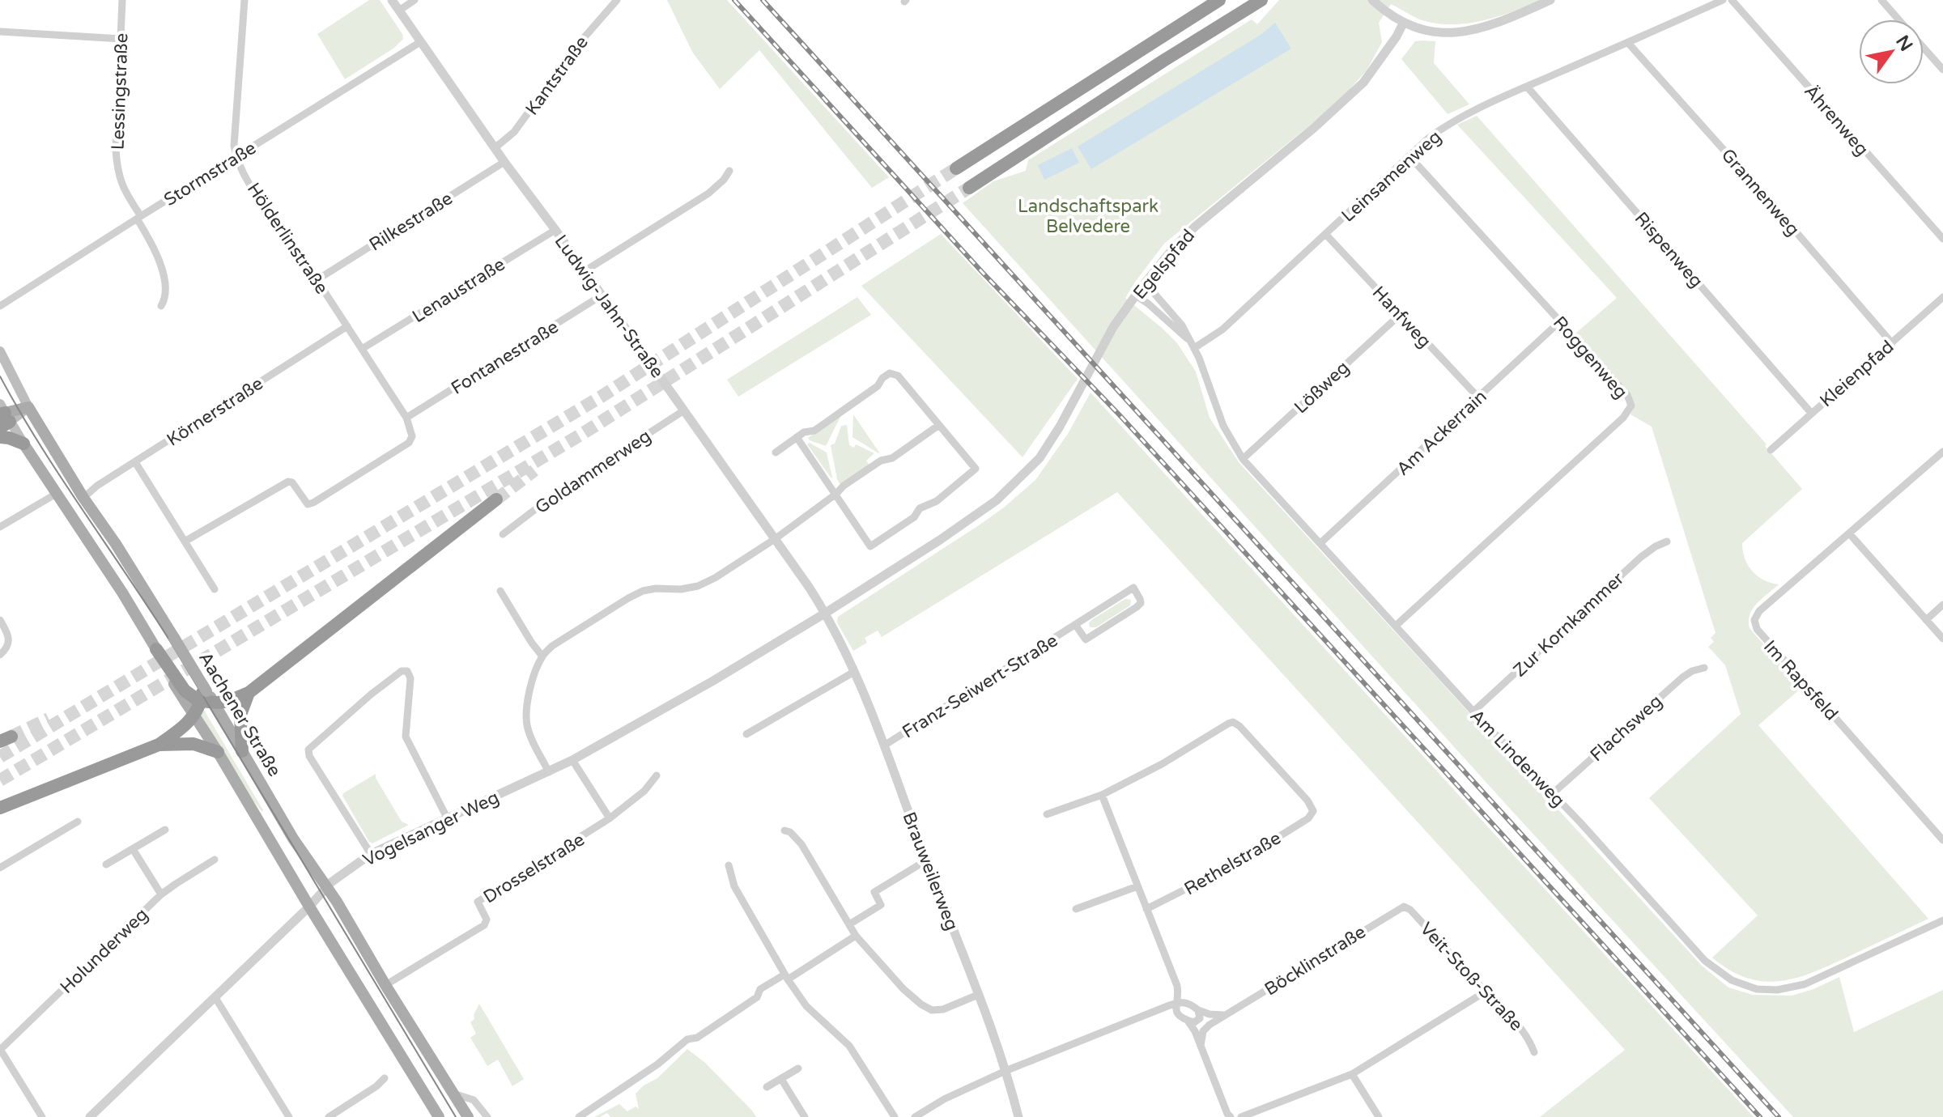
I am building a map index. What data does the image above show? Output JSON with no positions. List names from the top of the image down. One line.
{"streets":{"main road":["Aachener Straße"],"street":["Kantstraße","Lessingstraße","Ährenweg","Stormstraße","Leinsamenweg","Grannenweg","Rilkestraße","Hölderlinstraße","Rispenweg","Egelspfad","Lenaustraße","Ludwig-Jahn-Straße","Hanfweg","Fontanestraße","Roggenweg","Kleienpfad","Lößweg","Körnerstraße","Am Ackerrain","Goldammerweg","Zur Kornkammer","Im Rapsfeld","Franz-Seiwert-Straße","Flachsweg","Am Lindenweg","Vogelsanger Weg","Rethelstraße","Drosselstraße","Brauweilerweg","Holunderweg","Böcklinstraße","Veit-Stoß-Straße"]},"crossings":[["Kantstraße","Ludwig-Jahn-Straße"],["Lessingstraße","Stormstraße"],["Stormstraße","Hölderlinstraße"],["Stormstraße","Ludwig-Jahn-Straße"],["Leinsamenweg","Grannenweg"],["Leinsamenweg","Rispenweg"],["Leinsamenweg","Hanfweg"],["Leinsamenweg","Roggenweg"],["Leinsamenweg","Am Lindenweg"],["Grannenweg","Kleienpfad"],["Rilkestraße","Hölderlinstraße"],["Rilkestraße","Ludwig-Jahn-Straße"],["Hölderlinstraße","Lenaustraße"],["Hölderlinstraße","Fontanestraße"],["Hölderlinstraße","Körnerstraße"],["Rispenweg","Kleienpfad"],["Egelspfad","Ludwig-Jahn-Straße"],["Egelspfad","Am Lindenweg"],["Egelspfad","Vogelsanger Weg"],["Egelspfad","Brauweilerweg"],["Lenaustraße","Ludwig-Jahn-Straße"],["Ludwig-Jahn-Straße","Fontanestraße"],["Ludwig-Jahn-Straße","Goldammerweg"],["Ludwig-Jahn-Straße","Vogelsanger Weg"],["Ludwig-Jahn-Straße","Brauweilerweg"],["Hanfweg","Lößweg"],["Hanfweg","Am Ackerrain"],["Roggenweg","Am Ackerrain"],["Roggenweg","Am Lindenweg"],["Lößweg","Am Lindenweg"],["Körnerstraße","Aachener Straße"],["Am Ackerrain","Am Lindenweg"],["Zur Kornkammer","Am Lindenweg"],["Franz-Seiwert-Straße","Brauweilerweg"],["Aachener Straße","Vogelsanger Weg"],["Aachener Straße","Drosselstraße"],["Flachsweg","Am Lindenweg"],["Vogelsanger Weg","Brauweilerweg"],["Böcklinstraße","Veit-Stoß-Straße"]],"parks":["Landschaftspark Belvedere"],"north":"top right"}
